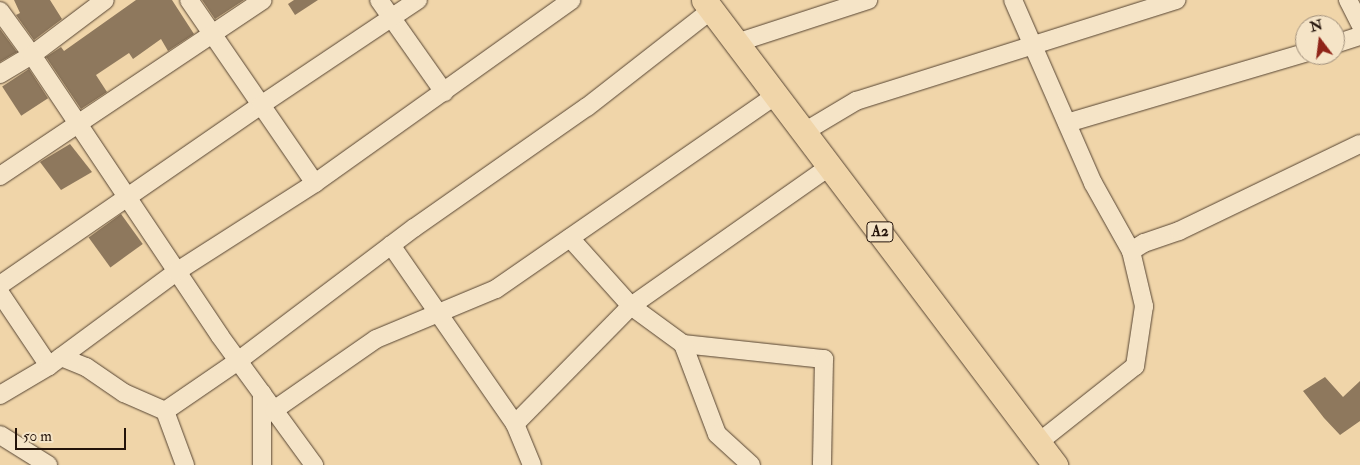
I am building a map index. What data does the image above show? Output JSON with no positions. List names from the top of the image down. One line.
{"streets":{"highway":["A2"]},"scale_bar":"50 m","north":"top"}
